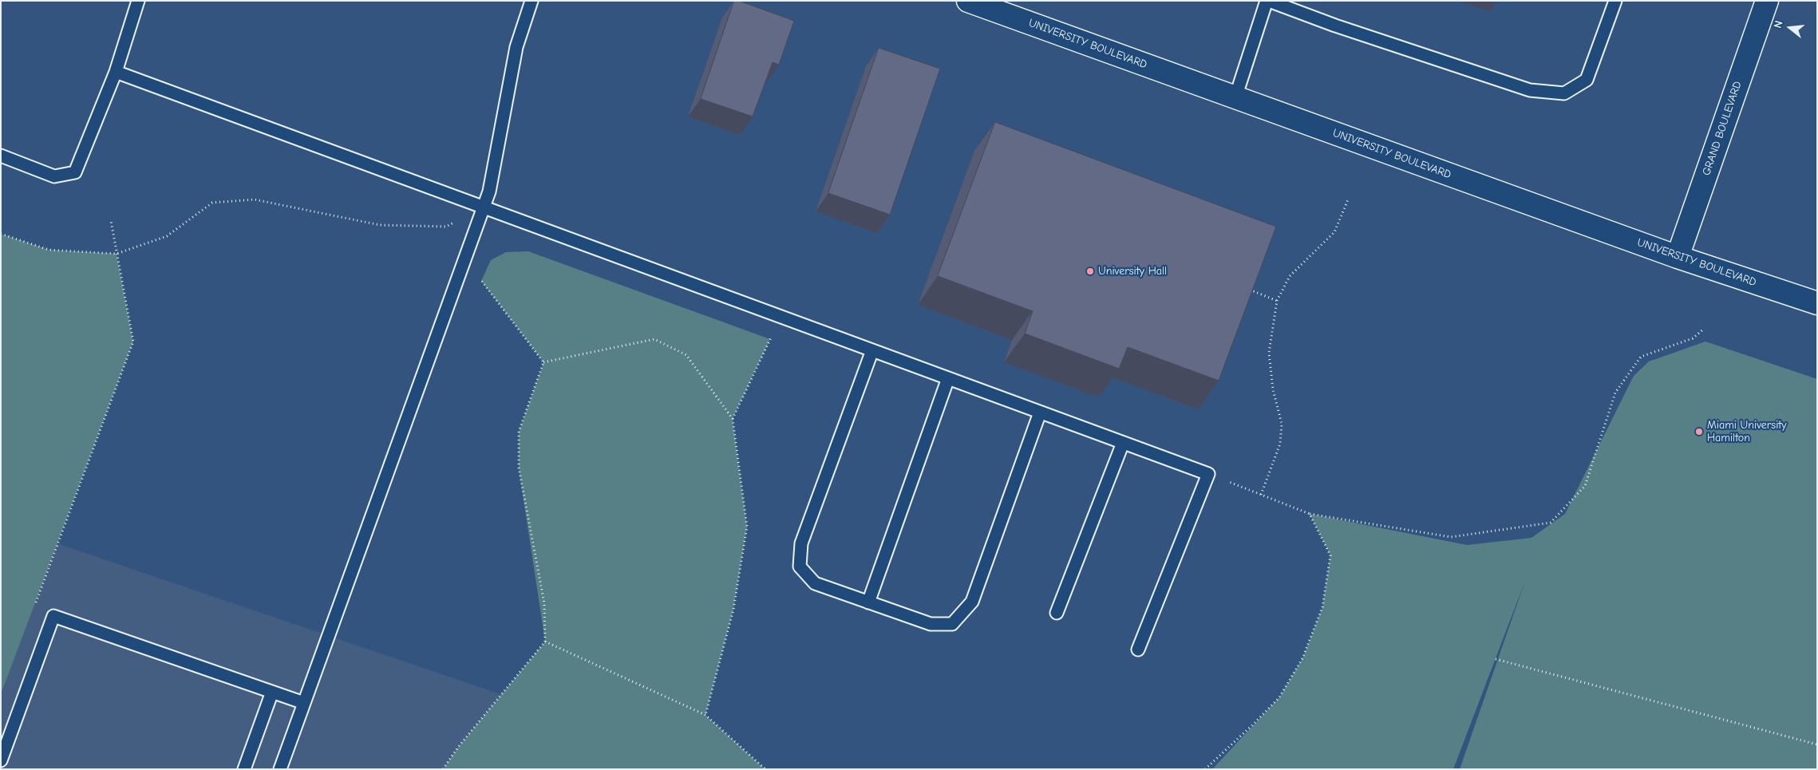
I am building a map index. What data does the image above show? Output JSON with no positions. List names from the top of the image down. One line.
{"streets":{"street":["UNIVERSITY BOULEVARD","GRAND BOULEVARD"]},"crossings":[["UNIVERSITY BOULEVARD","GRAND BOULEVARD"]],"places":["University Hall","Miami University Hamilton"],"north":"left"}
